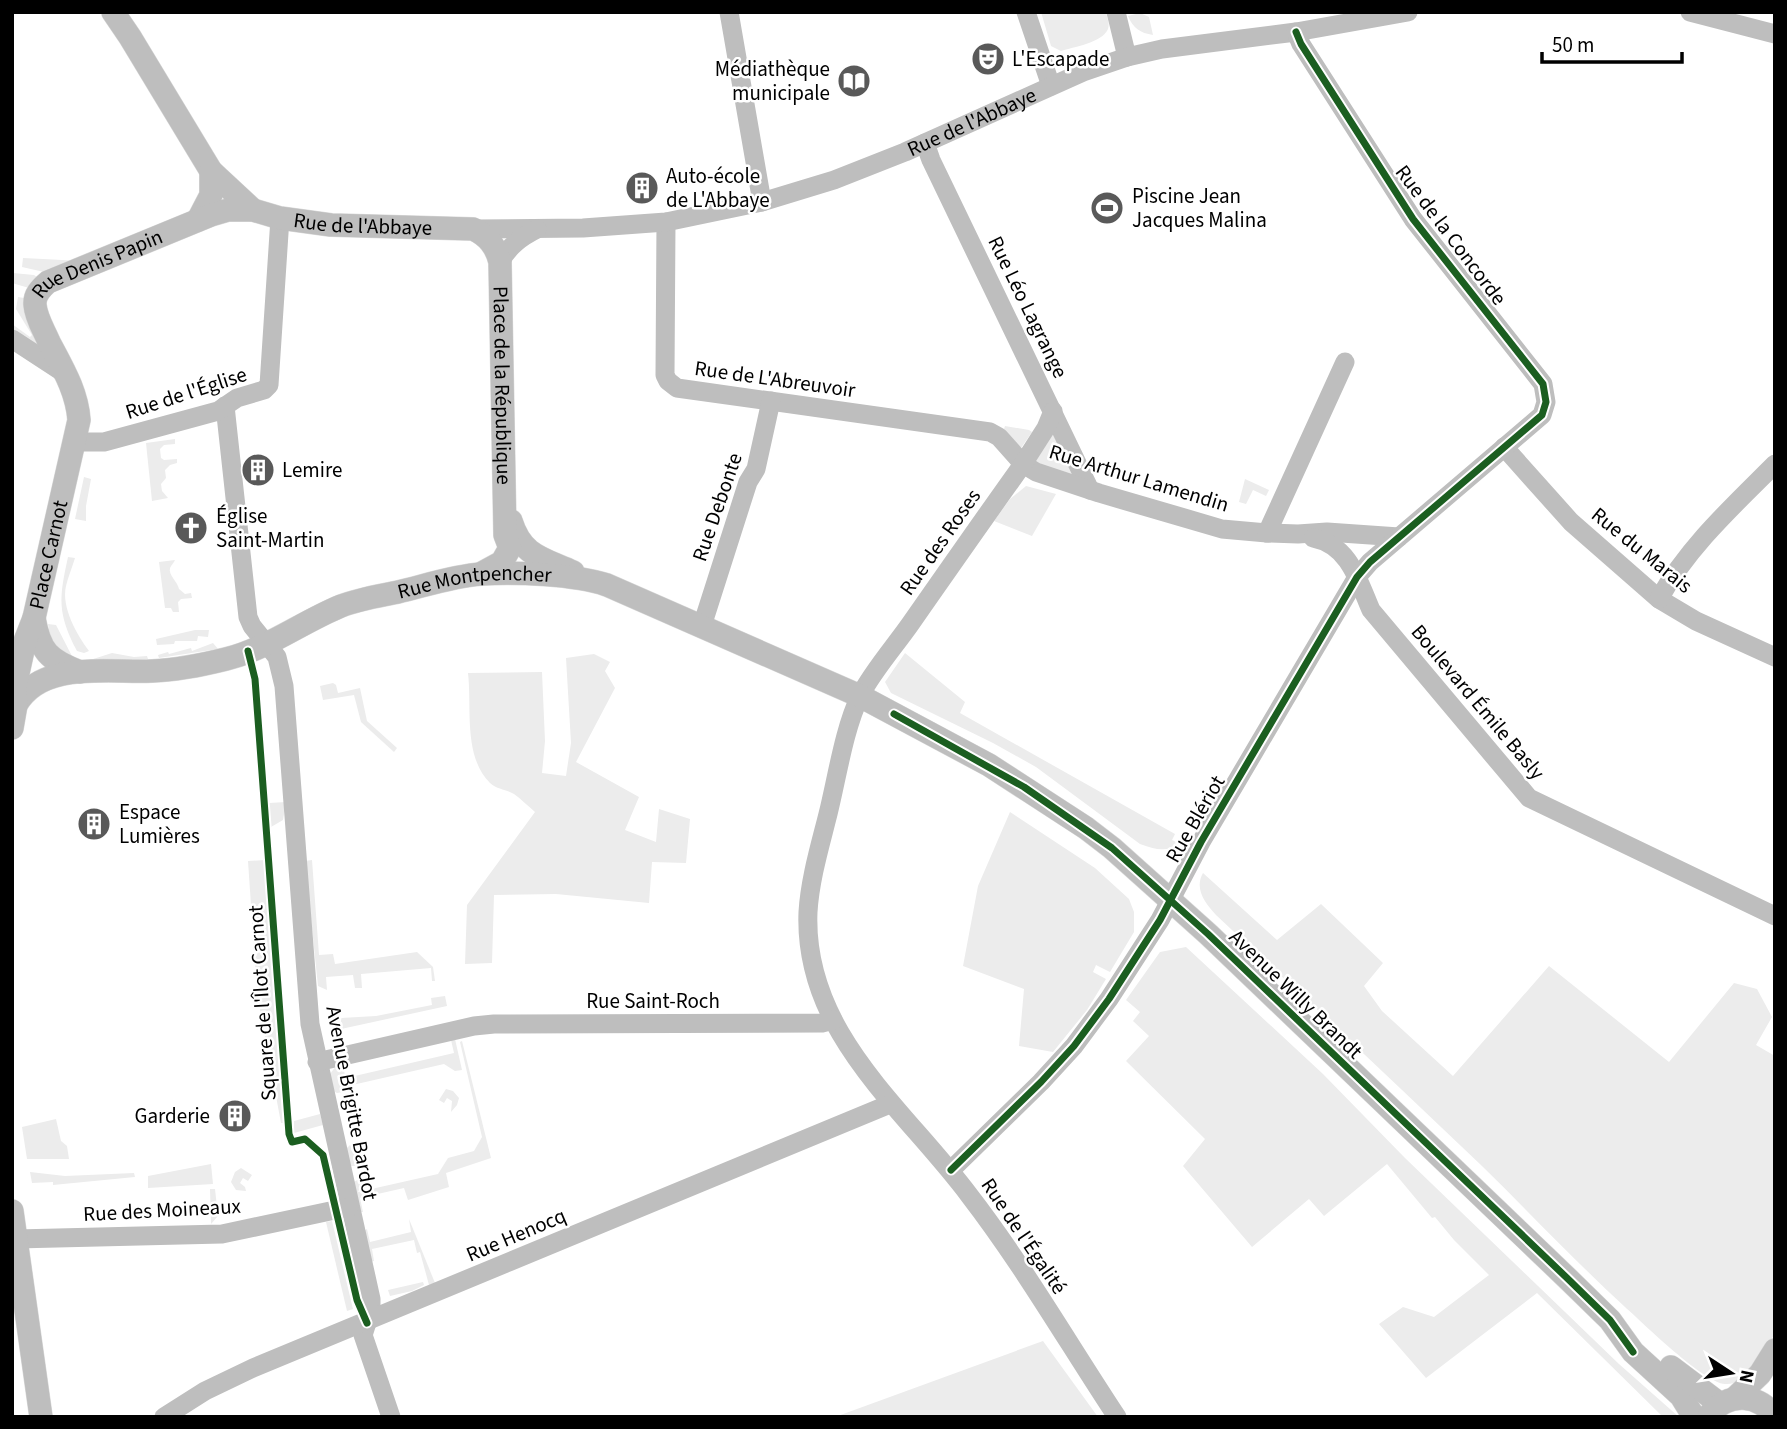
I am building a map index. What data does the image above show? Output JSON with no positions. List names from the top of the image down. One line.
{"streets":{"main road":["Rue de l'Abbaye","Rue Denis Papin","Place de la République","Place Carnot","Rue Montpencher","Avenue Willy Brandt"],"street":["Rue de la Concorde","Rue Léo Lagrange","Rue de L'Abreuvoir","Rue de l'Église","Rue Arthur Lamendin","Rue Debonte","Rue des Roses","Rue du Marais","Boulevard Émile Basly","Rue Blériot","Rue Saint-Roch","Avenue Brigitte Bardot","Rue des Moineaux","Rue Henocq","Rue de l'Égalité"],"cycle path":["Square de l'Îlot Carnot"]},"crossings":[["Rue de l'Abbaye","Rue de la Concorde"],["Rue de l'Abbaye","Rue Denis Papin"],["Rue de l'Abbaye","Rue Léo Lagrange"],["Rue de l'Abbaye","Rue de L'Abreuvoir"],["Rue de l'Abbaye","Rue de l'Église"],["Rue de la Concorde","Rue du Marais"],["Rue Denis Papin","Place Carnot"],["Rue Léo Lagrange","Rue Arthur Lamendin"],["Rue Léo Lagrange","Rue des Roses"],["Rue de L'Abreuvoir","Rue Arthur Lamendin"],["Rue de L'Abreuvoir","Rue Debonte"],["Rue de L'Abreuvoir","Rue des Roses"],["Place de la République","Rue Montpencher"],["Rue de l'Église","Place Carnot"],["Rue de l'Église","Avenue Brigitte Bardot"],["Rue Arthur Lamendin","Rue des Roses"],["Rue Arthur Lamendin","Boulevard Émile Basly"],["Rue Arthur Lamendin","Rue Blériot"],["Rue Debonte","Rue Montpencher"],["Rue des Roses","Rue Montpencher"],["Rue des Roses","Avenue Willy Brandt"],["Rue des Roses","Rue de l'Égalité"],["Place Carnot","Rue Montpencher"],["Rue Montpencher","Avenue Willy Brandt"],["Rue Montpencher","Avenue Brigitte Bardot"],["Rue Montpencher","Rue de l'Égalité"],["Boulevard Émile Basly","Rue Blériot"],["Rue Blériot","Avenue Willy Brandt"],["Rue Blériot","Rue de l'Égalité"],["Avenue Willy Brandt","Rue de l'Égalité"],["Rue Saint-Roch","Avenue Brigitte Bardot"],["Rue Saint-Roch","Rue de l'Égalité"],["Avenue Brigitte Bardot","Rue des Moineaux"],["Avenue Brigitte Bardot","Rue Henocq"],["Rue Henocq","Rue de l'Égalité"]],"places":{"theatre":["L'Escapade"],"library":["Médiathèque municipale"],"building":["Auto-école de L'Abbaye","Lemire","Espace Lumières","Garderie"],"sports":["Piscine Jean Jacques Malina"],"church":["Église Saint-Martin"]},"scale_bar":"50 m","north":"right"}
